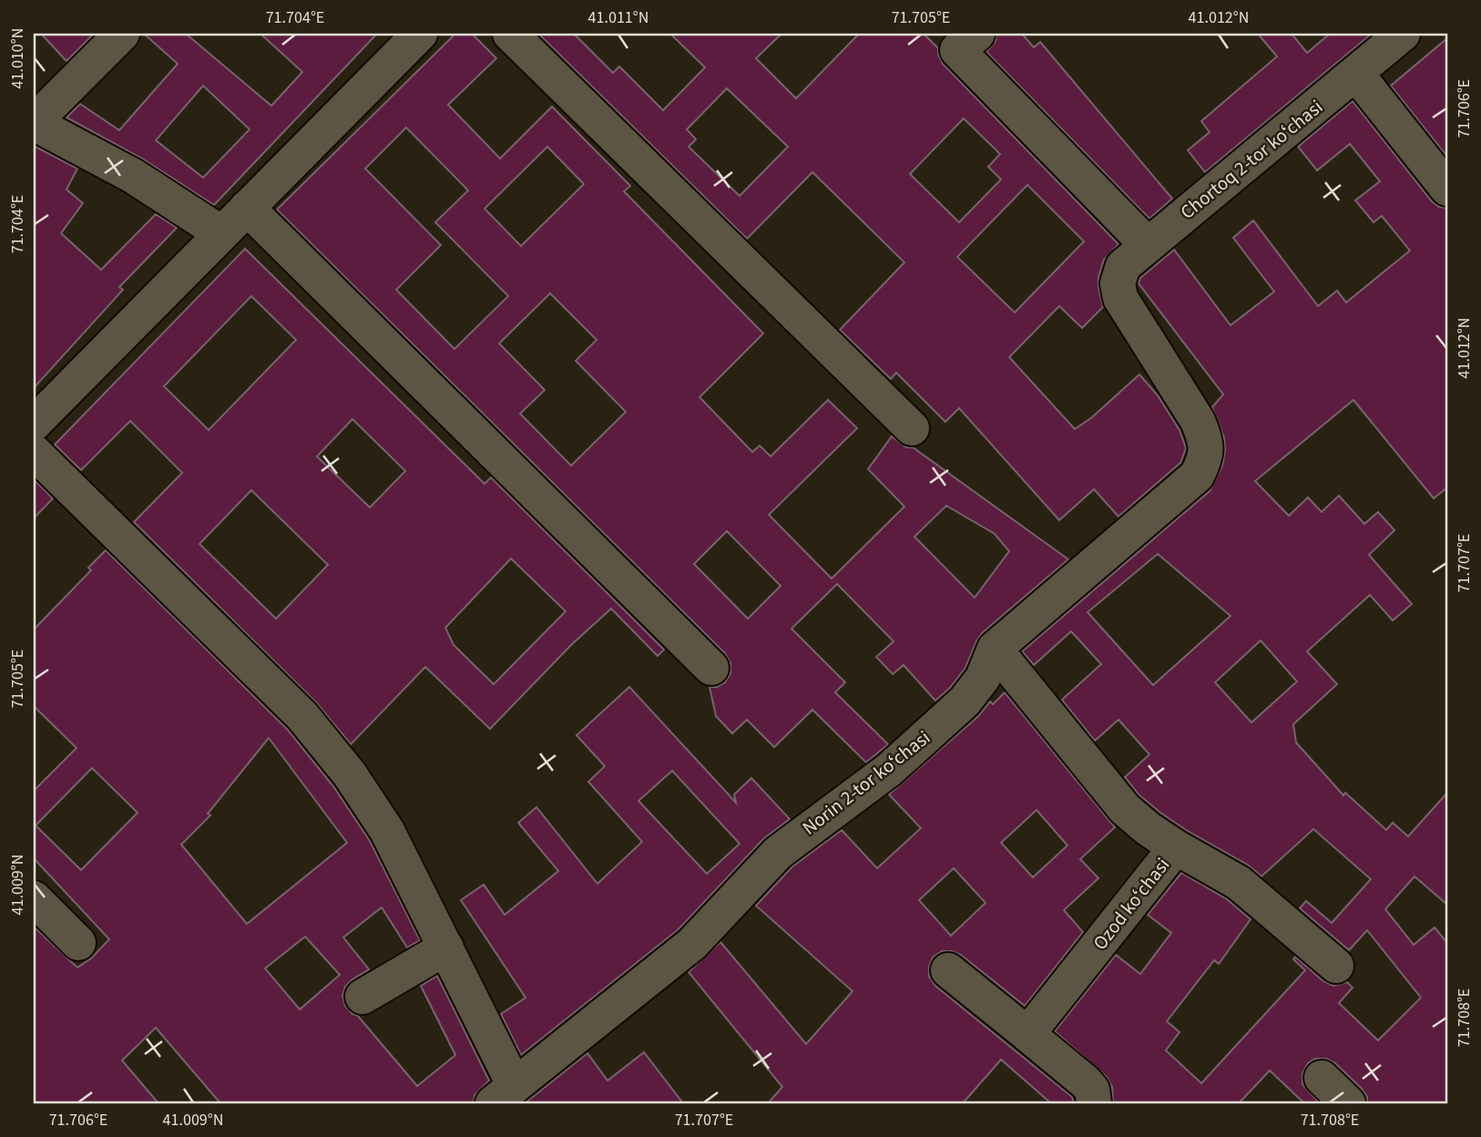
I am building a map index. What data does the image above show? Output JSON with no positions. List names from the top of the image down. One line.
{"streets":{"street":["Chortoq 2-tor koʻchasi","Norin 2-tor koʻchasi","Ozod koʻchasi"]},"crossings":[["Chortoq 2-tor koʻchasi","Norin 2-tor koʻchasi"],["Norin 2-tor koʻchasi","Ozod koʻchasi"]],"coordinates":["71.704°E","41.011°N","71.705°E","41.012°N","41.010°N","71.706°E","71.707°E","41.009°N","71.708°E"]}
